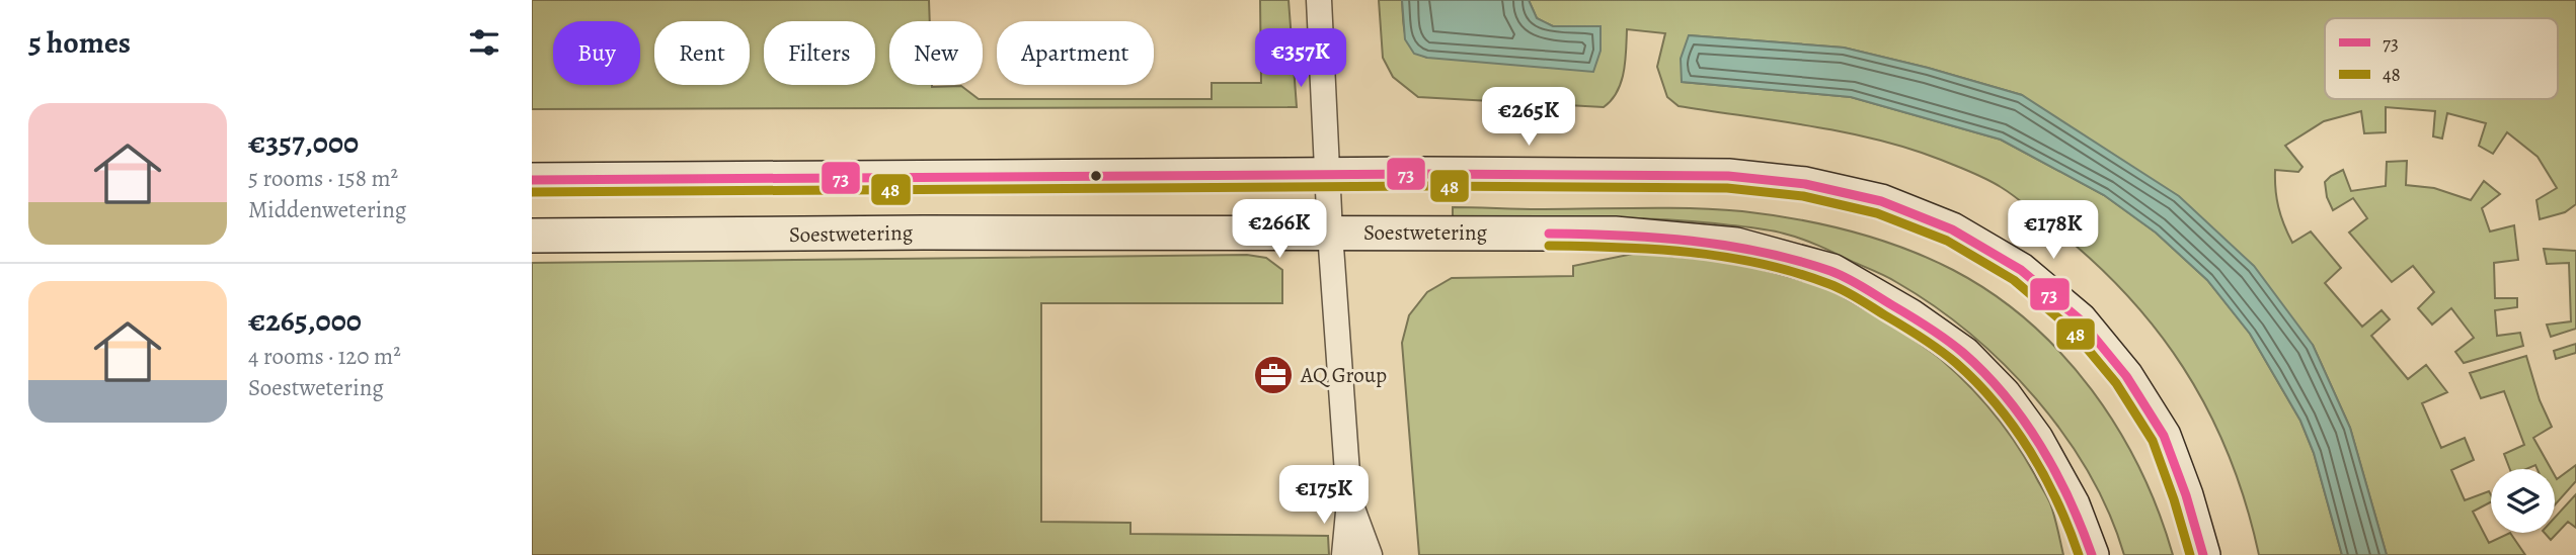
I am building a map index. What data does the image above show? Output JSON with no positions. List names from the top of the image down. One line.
{"streets":{"main road":["Soestwetering"]},"places":{"office":["AQ Group"]},"lines":["transit line 73","transit line 48"],"legend":["73","48"],"page":{"heading":"5 homes","chip":["Buy","Rent","Filters","New","Apartment"],"price":["€357K","€265K","€266K","€178K","€175K"],"list":[{"name":"€357,000","note":"5 rooms · 158 m² · Middenwetering"},{"name":"€265,000","note":"4 rooms · 120 m² · Soestwetering"}]}}
